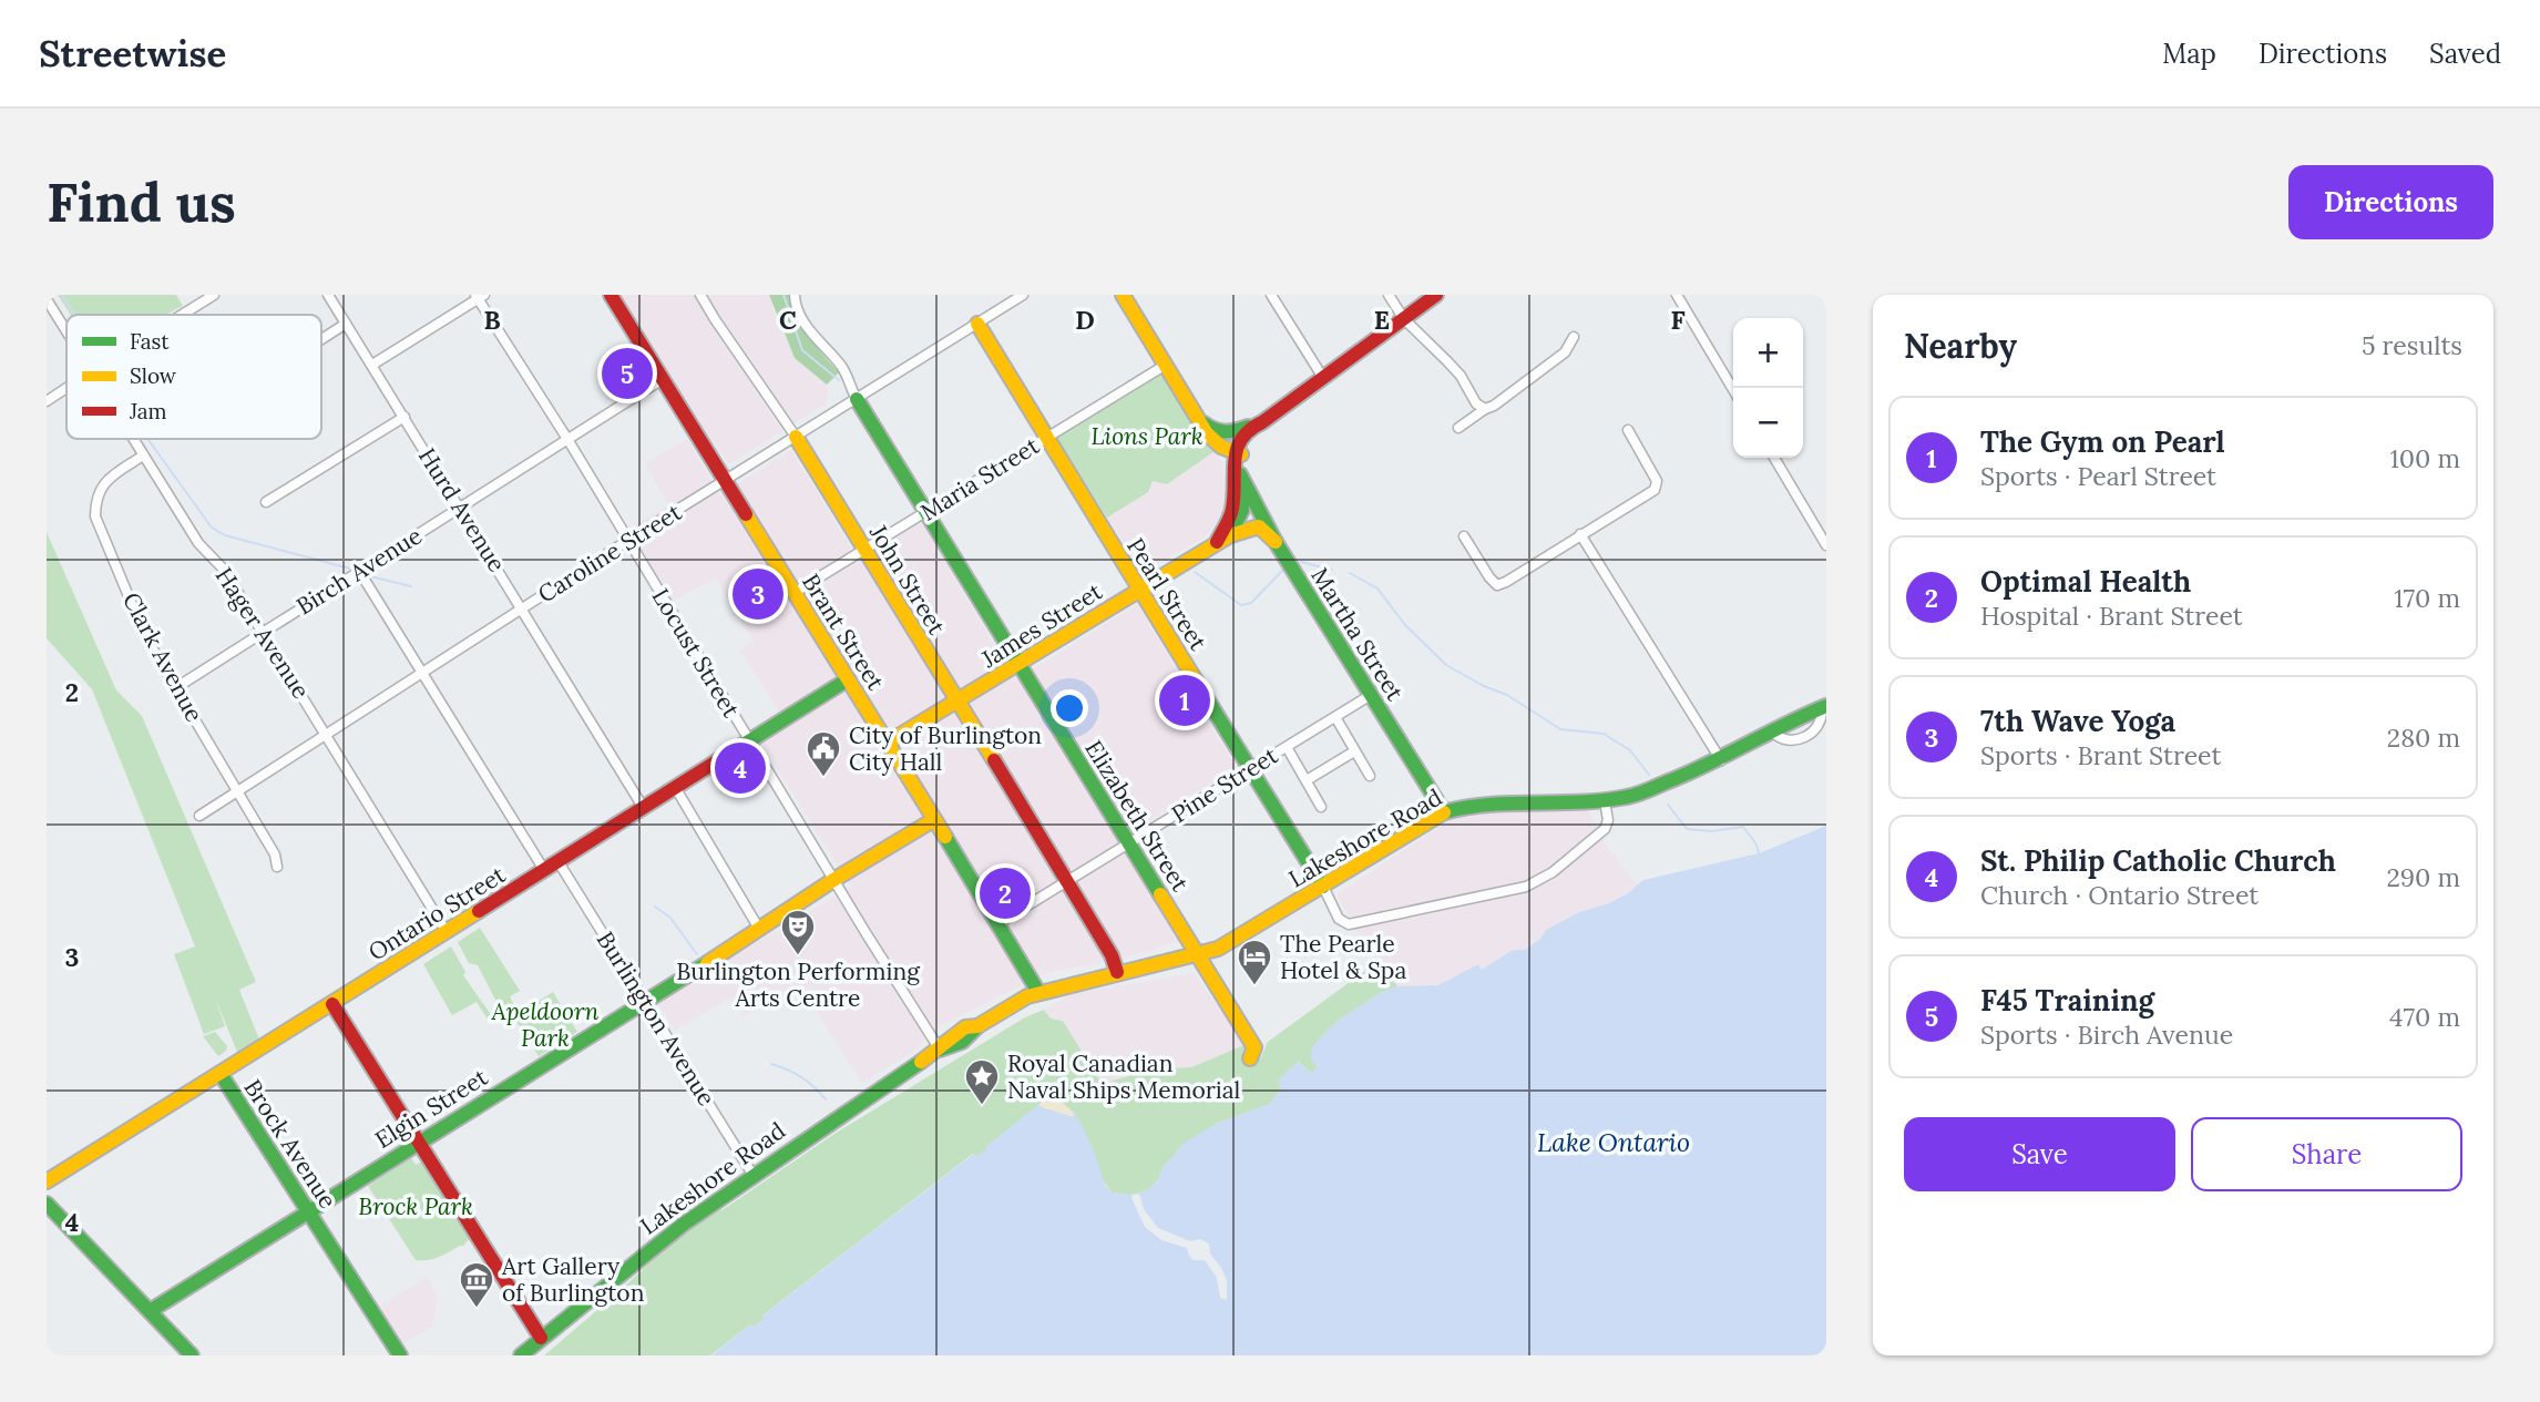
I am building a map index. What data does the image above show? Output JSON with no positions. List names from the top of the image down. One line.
{"streets":{"street":["Maria Street","Hurd Avenue","Caroline Street","Birch Avenue","John Street","Pearl Street","James Street","Brant Street","Hager Avenue","Martha Street","Locust Street","Clark Avenue","Pine Street","Elizabeth Street","Lakeshore Road","Ontario Street","Burlington Avenue","Elgin Street","Brock Avenue"]},"crossings":[["Maria Street","John Street"],["Maria Street","Pearl Street"],["Maria Street","Brant Street"],["Maria Street","Elizabeth Street"],["Hurd Avenue","Caroline Street"],["Hurd Avenue","Birch Avenue"],["Hurd Avenue","Ontario Street"],["Caroline Street","John Street"],["Caroline Street","Pearl Street"],["Caroline Street","Brant Street"],["Caroline Street","Hager Avenue"],["Caroline Street","Locust Street"],["Caroline Street","Clark Avenue"],["Caroline Street","Elizabeth Street"],["Birch Avenue","Brant Street"],["Birch Avenue","Hager Avenue"],["Birch Avenue","Locust Street"],["Birch Avenue","Clark Avenue"],["John Street","James Street"],["John Street","Pine Street"],["John Street","Lakeshore Road"],["Pearl Street","James Street"],["Pearl Street","Pine Street"],["Pearl Street","Lakeshore Road"],["James Street","Brant Street"],["James Street","Elizabeth Street"],["Brant Street","Pine Street"],["Brant Street","Lakeshore Road"],["Brant Street","Ontario Street"],["Brant Street","Elgin Street"],["Hager Avenue","Clark Avenue"],["Hager Avenue","Ontario Street"],["Martha Street","Pine Street"],["Martha Street","Lakeshore Road"],["Locust Street","Lakeshore Road"],["Locust Street","Ontario Street"],["Locust Street","Elgin Street"],["Pine Street","Elizabeth Street"],["Elizabeth Street","Lakeshore Road"],["Lakeshore Road","Burlington Avenue"],["Ontario Street","Burlington Avenue"],["Ontario Street","Brock Avenue"],["Burlington Avenue","Elgin Street"],["Elgin Street","Brock Avenue"]],"water":["Lake Ontario"],"parks":["Lions Park","Apeldoorn Park","Brock Park"],"places":{"public building":["City of Burlington City Hall"],"theatre":["Burlington Performing Arts Centre"],"hotel":["The Pearle Hotel & Spa"],"place":["Royal Canadian Naval Ships Memorial"],"museum":["Art Gallery of Burlington"]},"legend":["Fast","Slow","Jam"],"page":{"header":"Streetwise","nav":["Map","Directions","Saved"],"buttons":["Directions",["Save","Share"]],"title":"Find us","heading":["Nearby","5 results"],"map_buttons":["+","−"],"pins":["5","3","1","4","2"],"list":[{"mark":"1","name":"The Gym on Pearl","note":"Sports · Pearl Street","value":"100 m"},{"mark":"2","name":"Optimal Health","note":"Hospital · Brant Street","value":"170 m"},{"mark":"3","name":"7th Wave Yoga","note":"Sports · Brant Street","value":"280 m"},{"mark":"4","name":"St. Philip Catholic Church","note":"Church · Ontario Street","value":"290 m"},{"mark":"5","name":"F45 Training","note":"Sports · Birch Avenue","value":"470 m"}]},"grid":{"columns":["B","C","D","E","F"],"rows":["2","3","4"]}}
